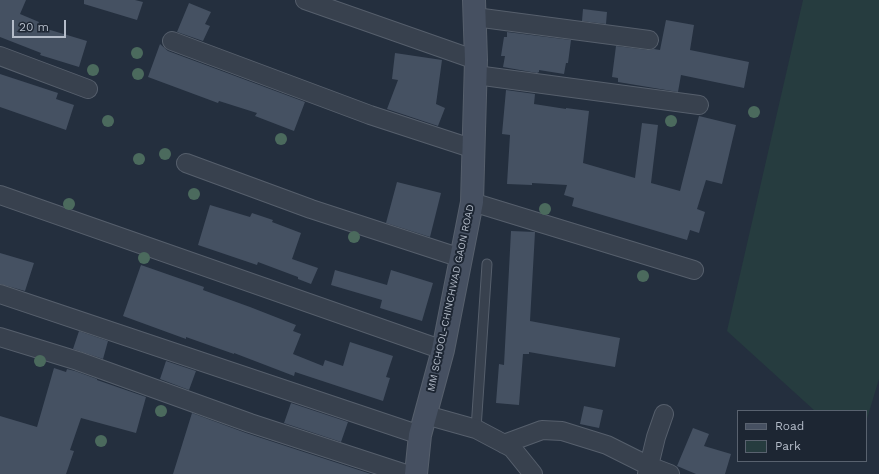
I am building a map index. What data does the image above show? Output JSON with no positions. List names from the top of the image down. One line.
{"streets":{"main road":["MM SCHOOL-CHINCHWAD GAON ROAD"]},"legend":["Road","Park"],"scale_bar":"20 m"}
